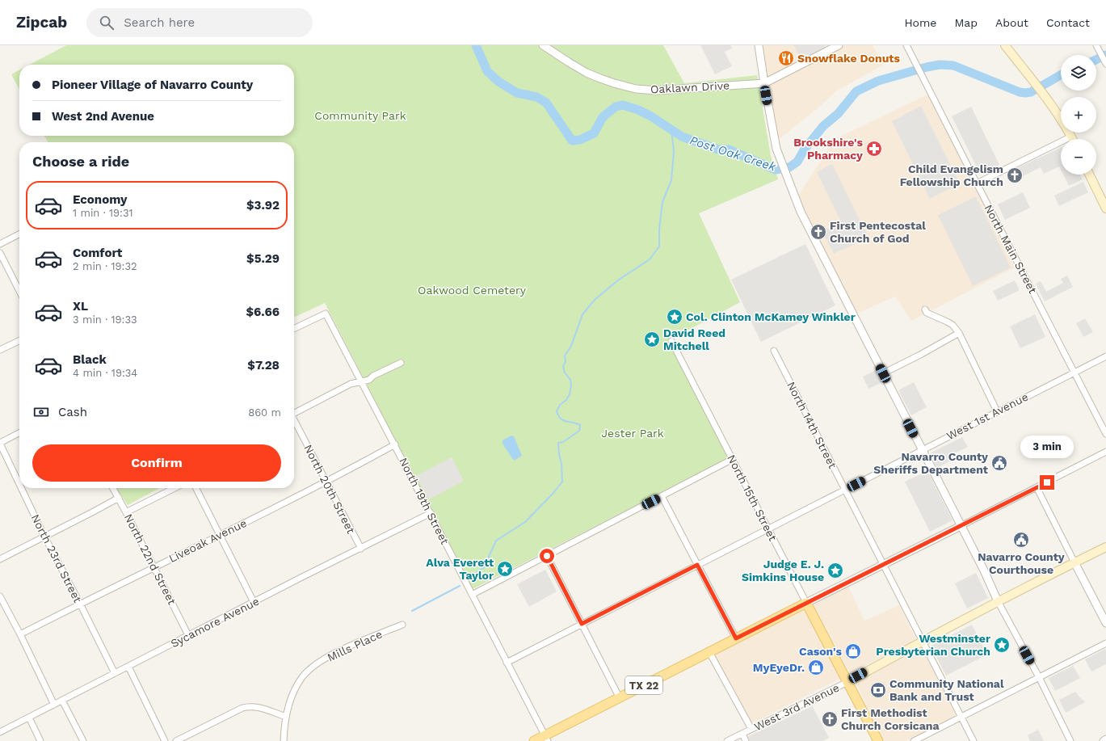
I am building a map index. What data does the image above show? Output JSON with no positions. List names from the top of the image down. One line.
{"streets":{"main road":["North 15th Street","TX 22","West 3rd Avenue"],"street":["Oaklawn Drive","North Main Street","West 1st Avenue","North 14th Street","North 20th Street","North 19th Street","Liveoak Avenue","North 23rd Street","North 22nd Street","Sycamore Avenue","Mills Place"]},"crossings":[["North Main Street","West 1st Avenue"],["West 1st Avenue","North 14th Street"],["West 1st Avenue","North 15th Street"],["West 1st Avenue","North 19th Street"],["North 14th Street","West 3rd Avenue"],["North 20th Street","Liveoak Avenue"],["North 20th Street","Sycamore Avenue"],["North 15th Street","TX 22"],["North 15th Street","West 3rd Avenue"],["North 19th Street","Liveoak Avenue"],["North 19th Street","Sycamore Avenue"],["North 19th Street","TX 22"],["Liveoak Avenue","North 23rd Street"],["Liveoak Avenue","North 22nd Street"],["North 23rd Street","Sycamore Avenue"],["North 22nd Street","Sycamore Avenue"]],"water":["Post Oak Creek"],"parks":["Community Park","Oakwood Cemetery","Jester Park"],"places":{"restaurant":["Snowflake Donuts"],"pharmacy":["Brookshire's Pharmacy"],"church":["Child Evangelism Fellowship Church","First Pentecostal Church of God","First Methodist Church Corsicana"],"place":["Col. Clinton McKamey Winkler","David Reed Mitchell","Alva Everett Taylor","Judge E. J. Simkins House","Westminster Presbyterian Church"],"public building":["Navarro County Sheriffs Department","Navarro County Courthouse"],"shop":["Cason's","MyEyeDr."],"bank":["Community National Bank and Trust"]},"page":{"header":"Zipcab","search":"Search here","nav":["Home","Map","About","Contact"],"map_buttons":["+","−"],"banner":["Pioneer Village of Navarro County","West 2nd Avenue"],"heading":"Choose a ride","list":[{"name":"Economy","note":"1 min · 19:31","value":"$3.92"},{"name":"Comfort","note":"2 min · 19:32","value":"$5.29"},{"name":"XL","note":"3 min · 19:33","value":"$6.66"},{"name":"Black","note":"4 min · 19:34","value":"$7.28"}],"pay":["Cash","860 m"],"bubble":"3 min","buttons":"Confirm"}}
